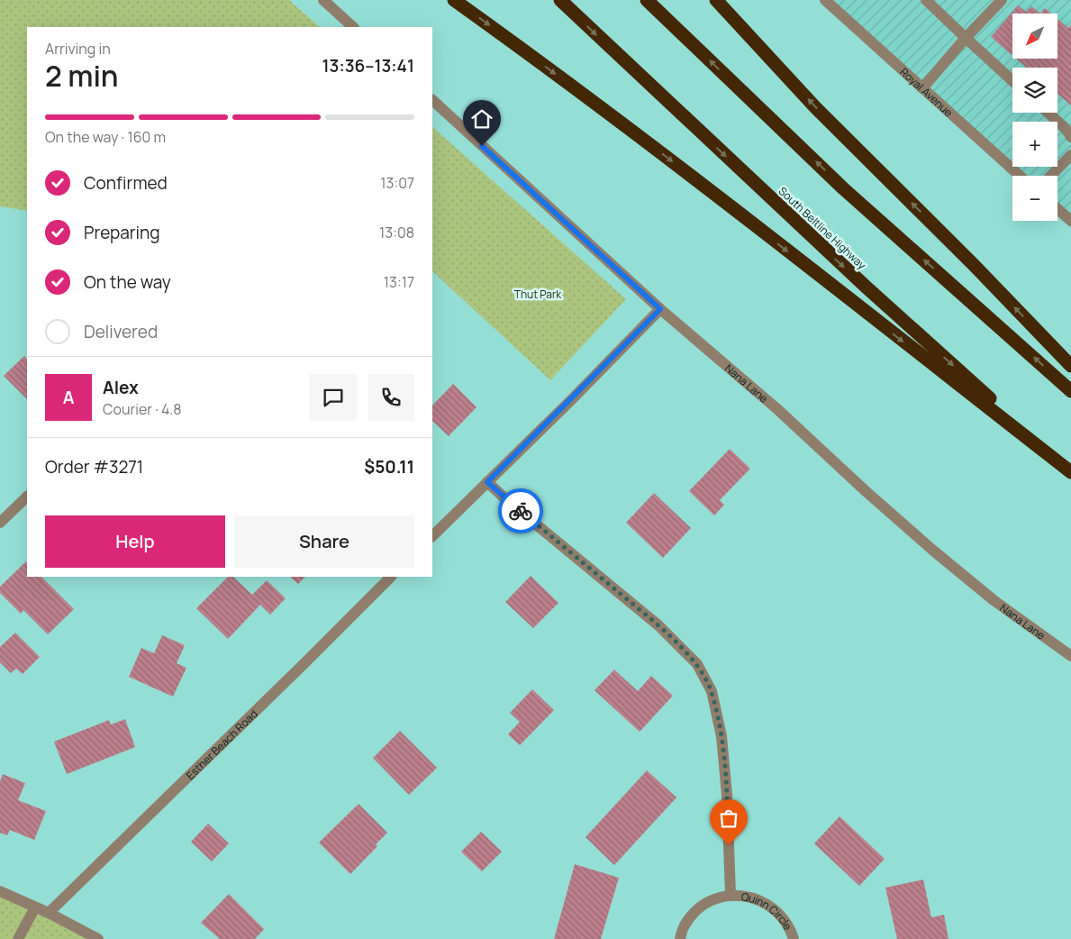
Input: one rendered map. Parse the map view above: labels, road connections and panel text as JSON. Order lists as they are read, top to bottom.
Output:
{
  "streets": {
    "highway": ["South Beltline Highway"],
    "street": [
      "Royal Avenue",
      "Nana Lane",
      "Esther Beach Road",
      "Quinn Circle"
    ]
  },
  "parks": ["Thut Park"],
  "north": "bottom left",
  "page": {
    "map_buttons": ["+", "−"],
    "heading": ["2 min", "Arriving in", "13:36–13:41"],
    "panel": [
      "Alex",
      "Courier · 4.8",
      "Order #3271",
      "$50.11"
    ],
    "bar": "On the way · 160 m",
    "list": [
      ["Confirmed", "13:07"],
      ["Preparing", "13:08"],
      ["On the way", "13:17"],
      "Delivered"
    ],
    "round": "A",
    "buttons": ["Help", "Share"]
  }
}
